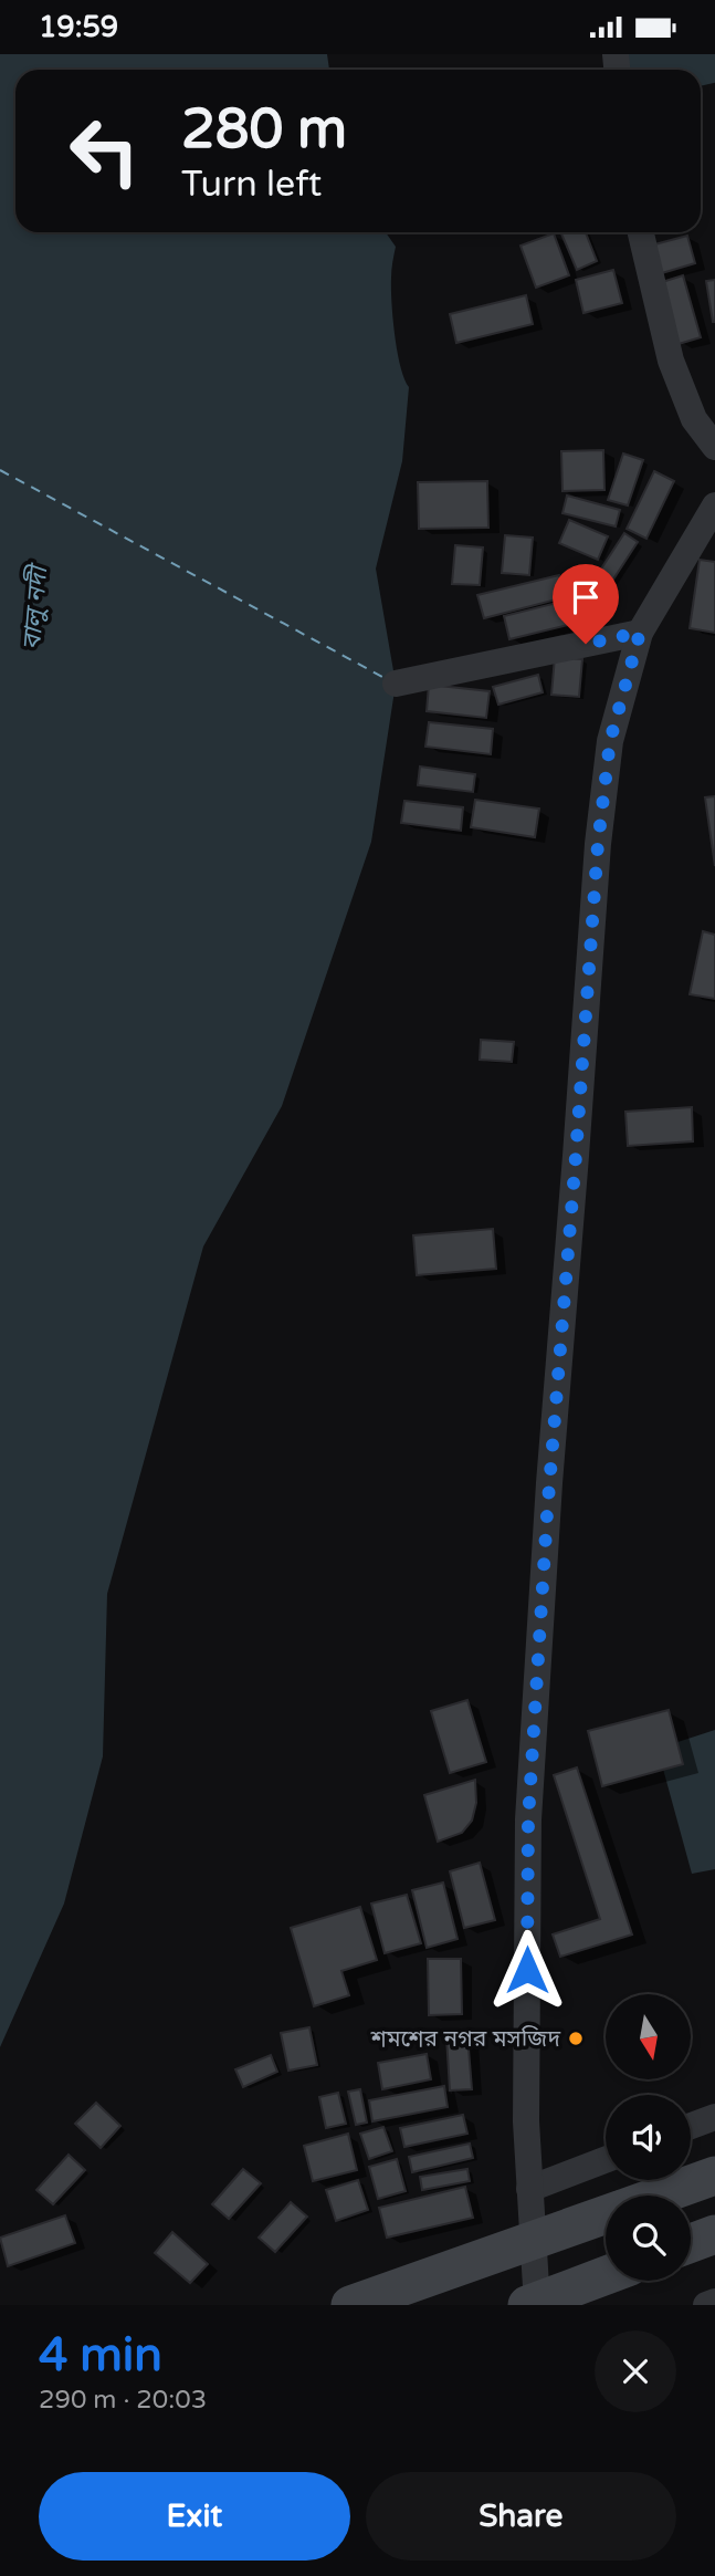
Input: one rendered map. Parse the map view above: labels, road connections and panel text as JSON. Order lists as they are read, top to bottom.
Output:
{
  "water": ["বালু নদী"],
  "places": ["শমশের নগর মসজিদ"],
  "north": "bottom",
  "page": {
    "status": "19:59",
    "turn": ["280 m", "Turn left"],
    "heading": ["4 min", "290 m · 20:03"],
    "buttons": ["Exit", "Share"]
  }
}
